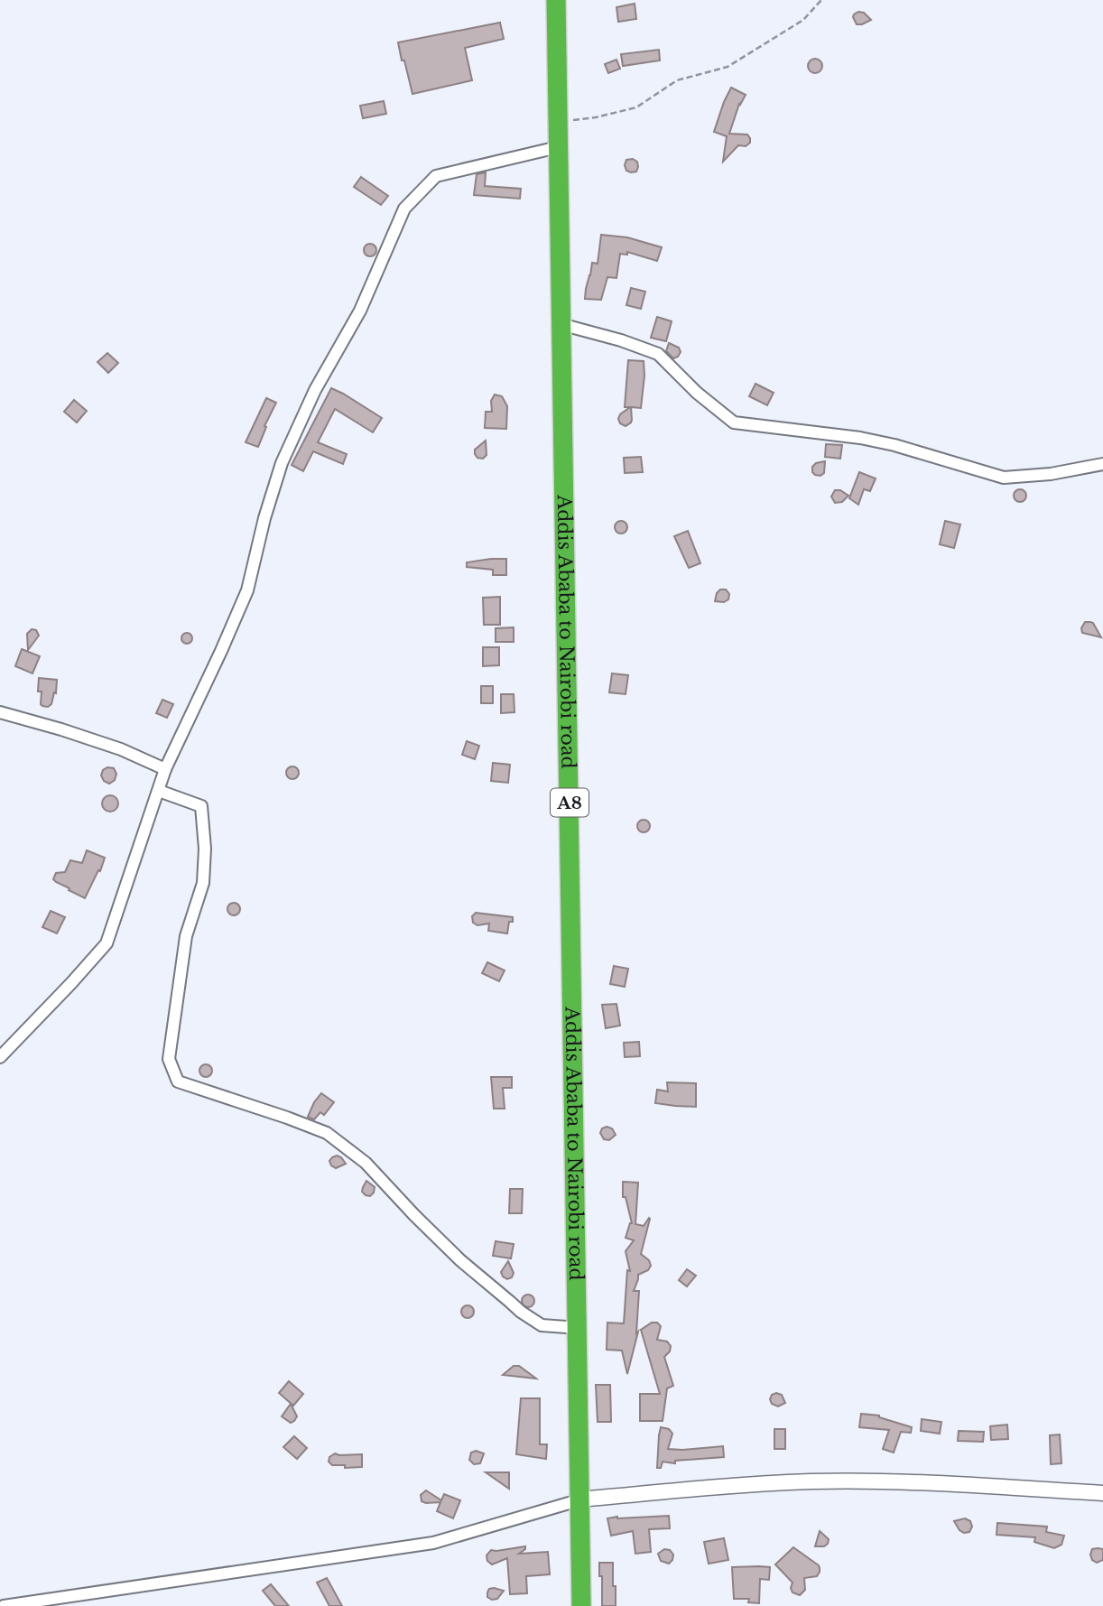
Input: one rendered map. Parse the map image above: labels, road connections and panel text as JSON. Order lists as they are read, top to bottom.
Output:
{
  "streets": {
    "highway": ["Addis Ababa to Nairobi road", "A8"]
  }
}
